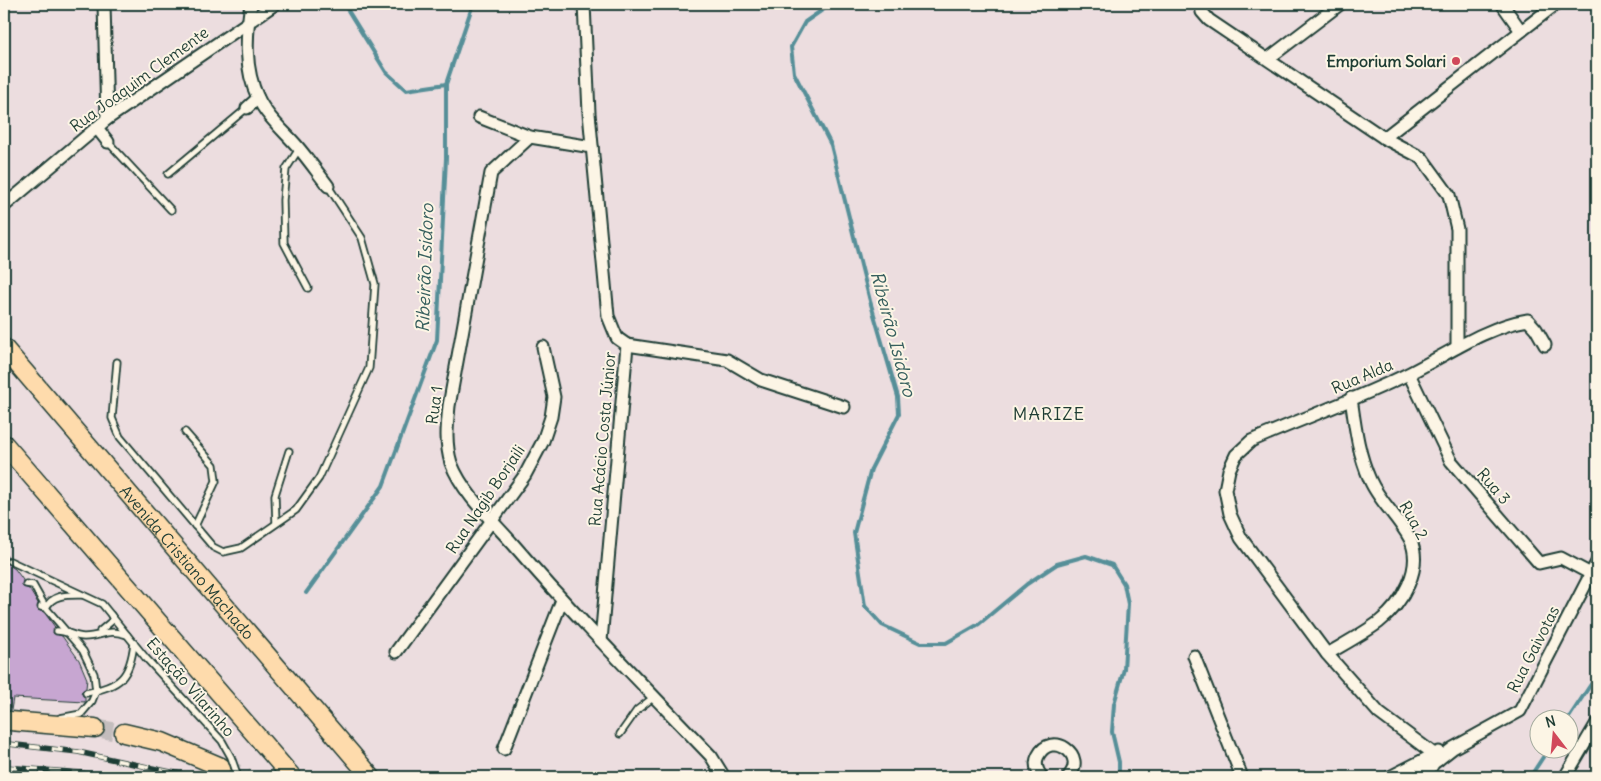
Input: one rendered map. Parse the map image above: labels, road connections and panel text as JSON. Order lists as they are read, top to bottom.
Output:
{
  "streets": {
    "highway": ["Avenida Cristiano Machado"],
    "street": [
      "Rua Joaquim Clemente",
      "Rua Alda",
      "Rua 1",
      "Rua Acácio Costa Júnior",
      "Rua 3",
      "Rua Nagib Borjaili",
      "Rua 2",
      "Rua Gaivotas"
    ],
    "lane": ["Estação Vilarinho"]
  },
  "crossings": [
    ["Rua Alda", "Rua 3"],
    ["Rua Alda", "Rua 2"],
    ["Rua 1", "Rua Acácio Costa Júnior"],
    ["Rua 1", "Rua Nagib Borjaili"],
    ["Rua 3", "Rua Gaivotas"]
  ],
  "districts": ["MARIZE"],
  "water": ["Ribeirão Isidoro"],
  "places": ["Emporium Solari"],
  "north": "top"
}
